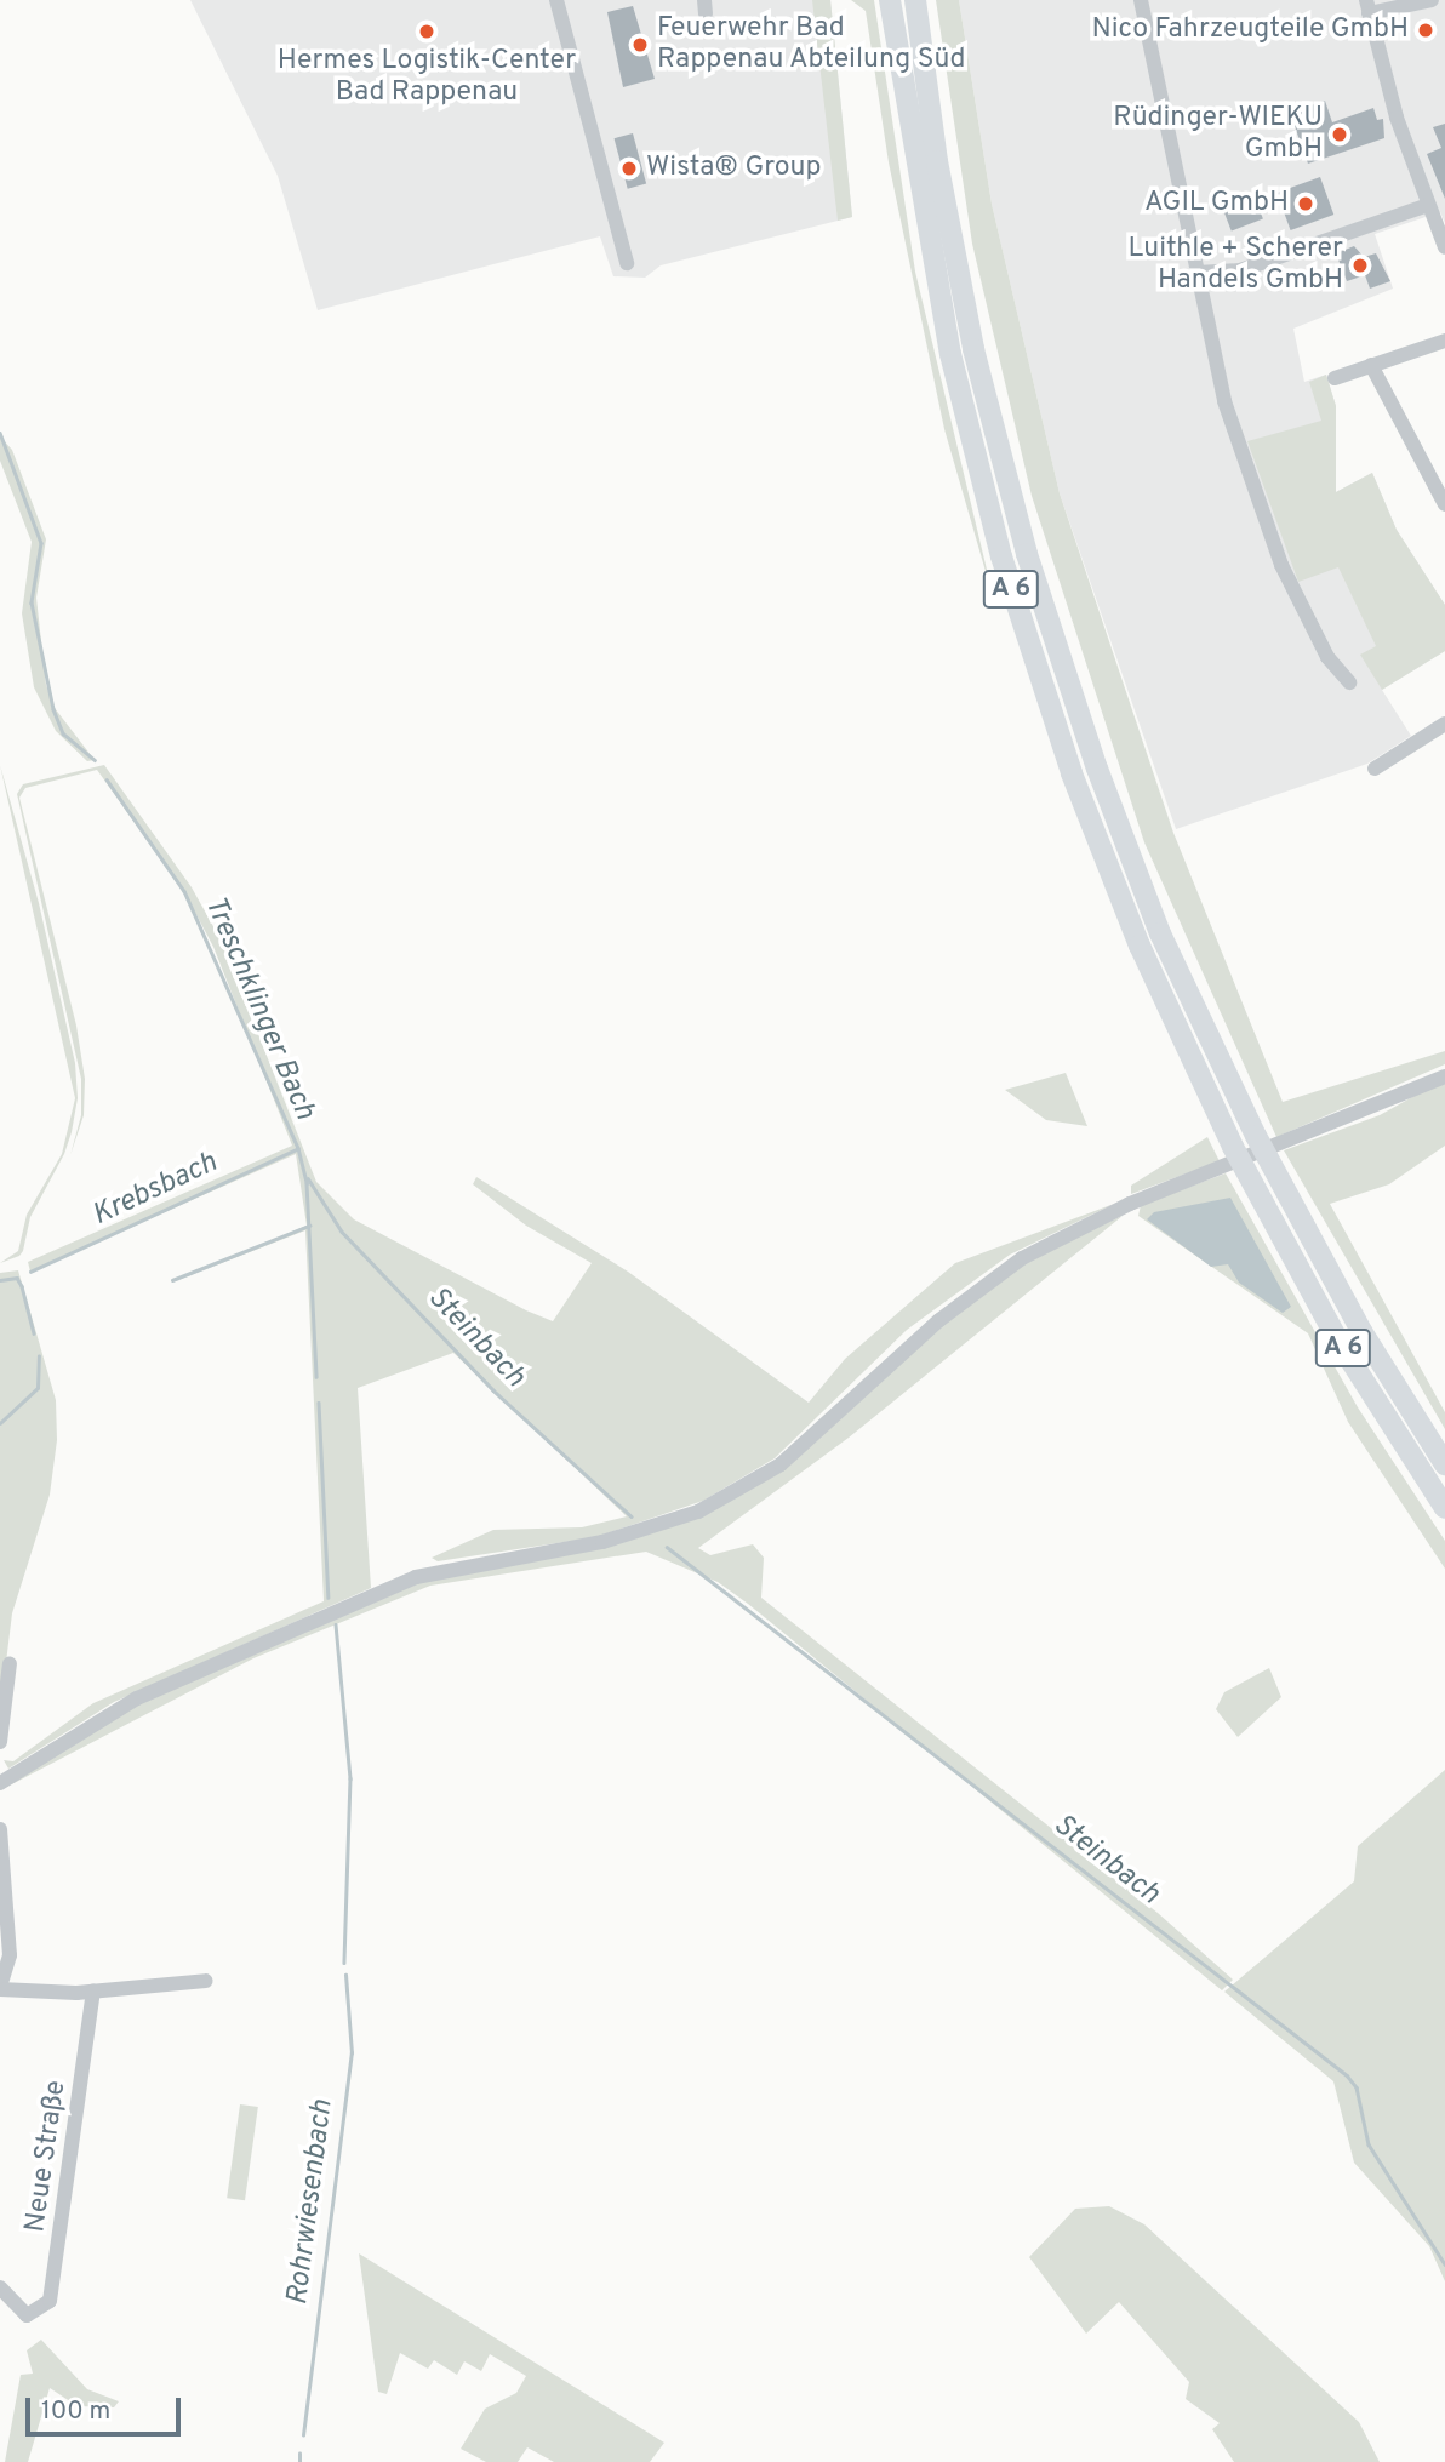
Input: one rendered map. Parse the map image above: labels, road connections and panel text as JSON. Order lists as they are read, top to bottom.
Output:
{
  "streets": {
    "highway": ["A 6"],
    "street": ["Neue Straße"]
  },
  "water": [
    "Treschklinger Bach",
    "Krebsbach",
    "Steinbach",
    "Rohrwiesenbach"
  ],
  "places": [
    "Nico Fahrzeugteile GmbH",
    "Hermes Logistik-Center Bad Rappenau",
    "Feuerwehr Bad Rappenau Abteilung Süd",
    "Rüdinger-WIEKU GmbH",
    "Wista® Group",
    "AGIL GmbH",
    "Luithle + Scherer Handels GmbH"
  ],
  "scale_bar": "100 m"
}
